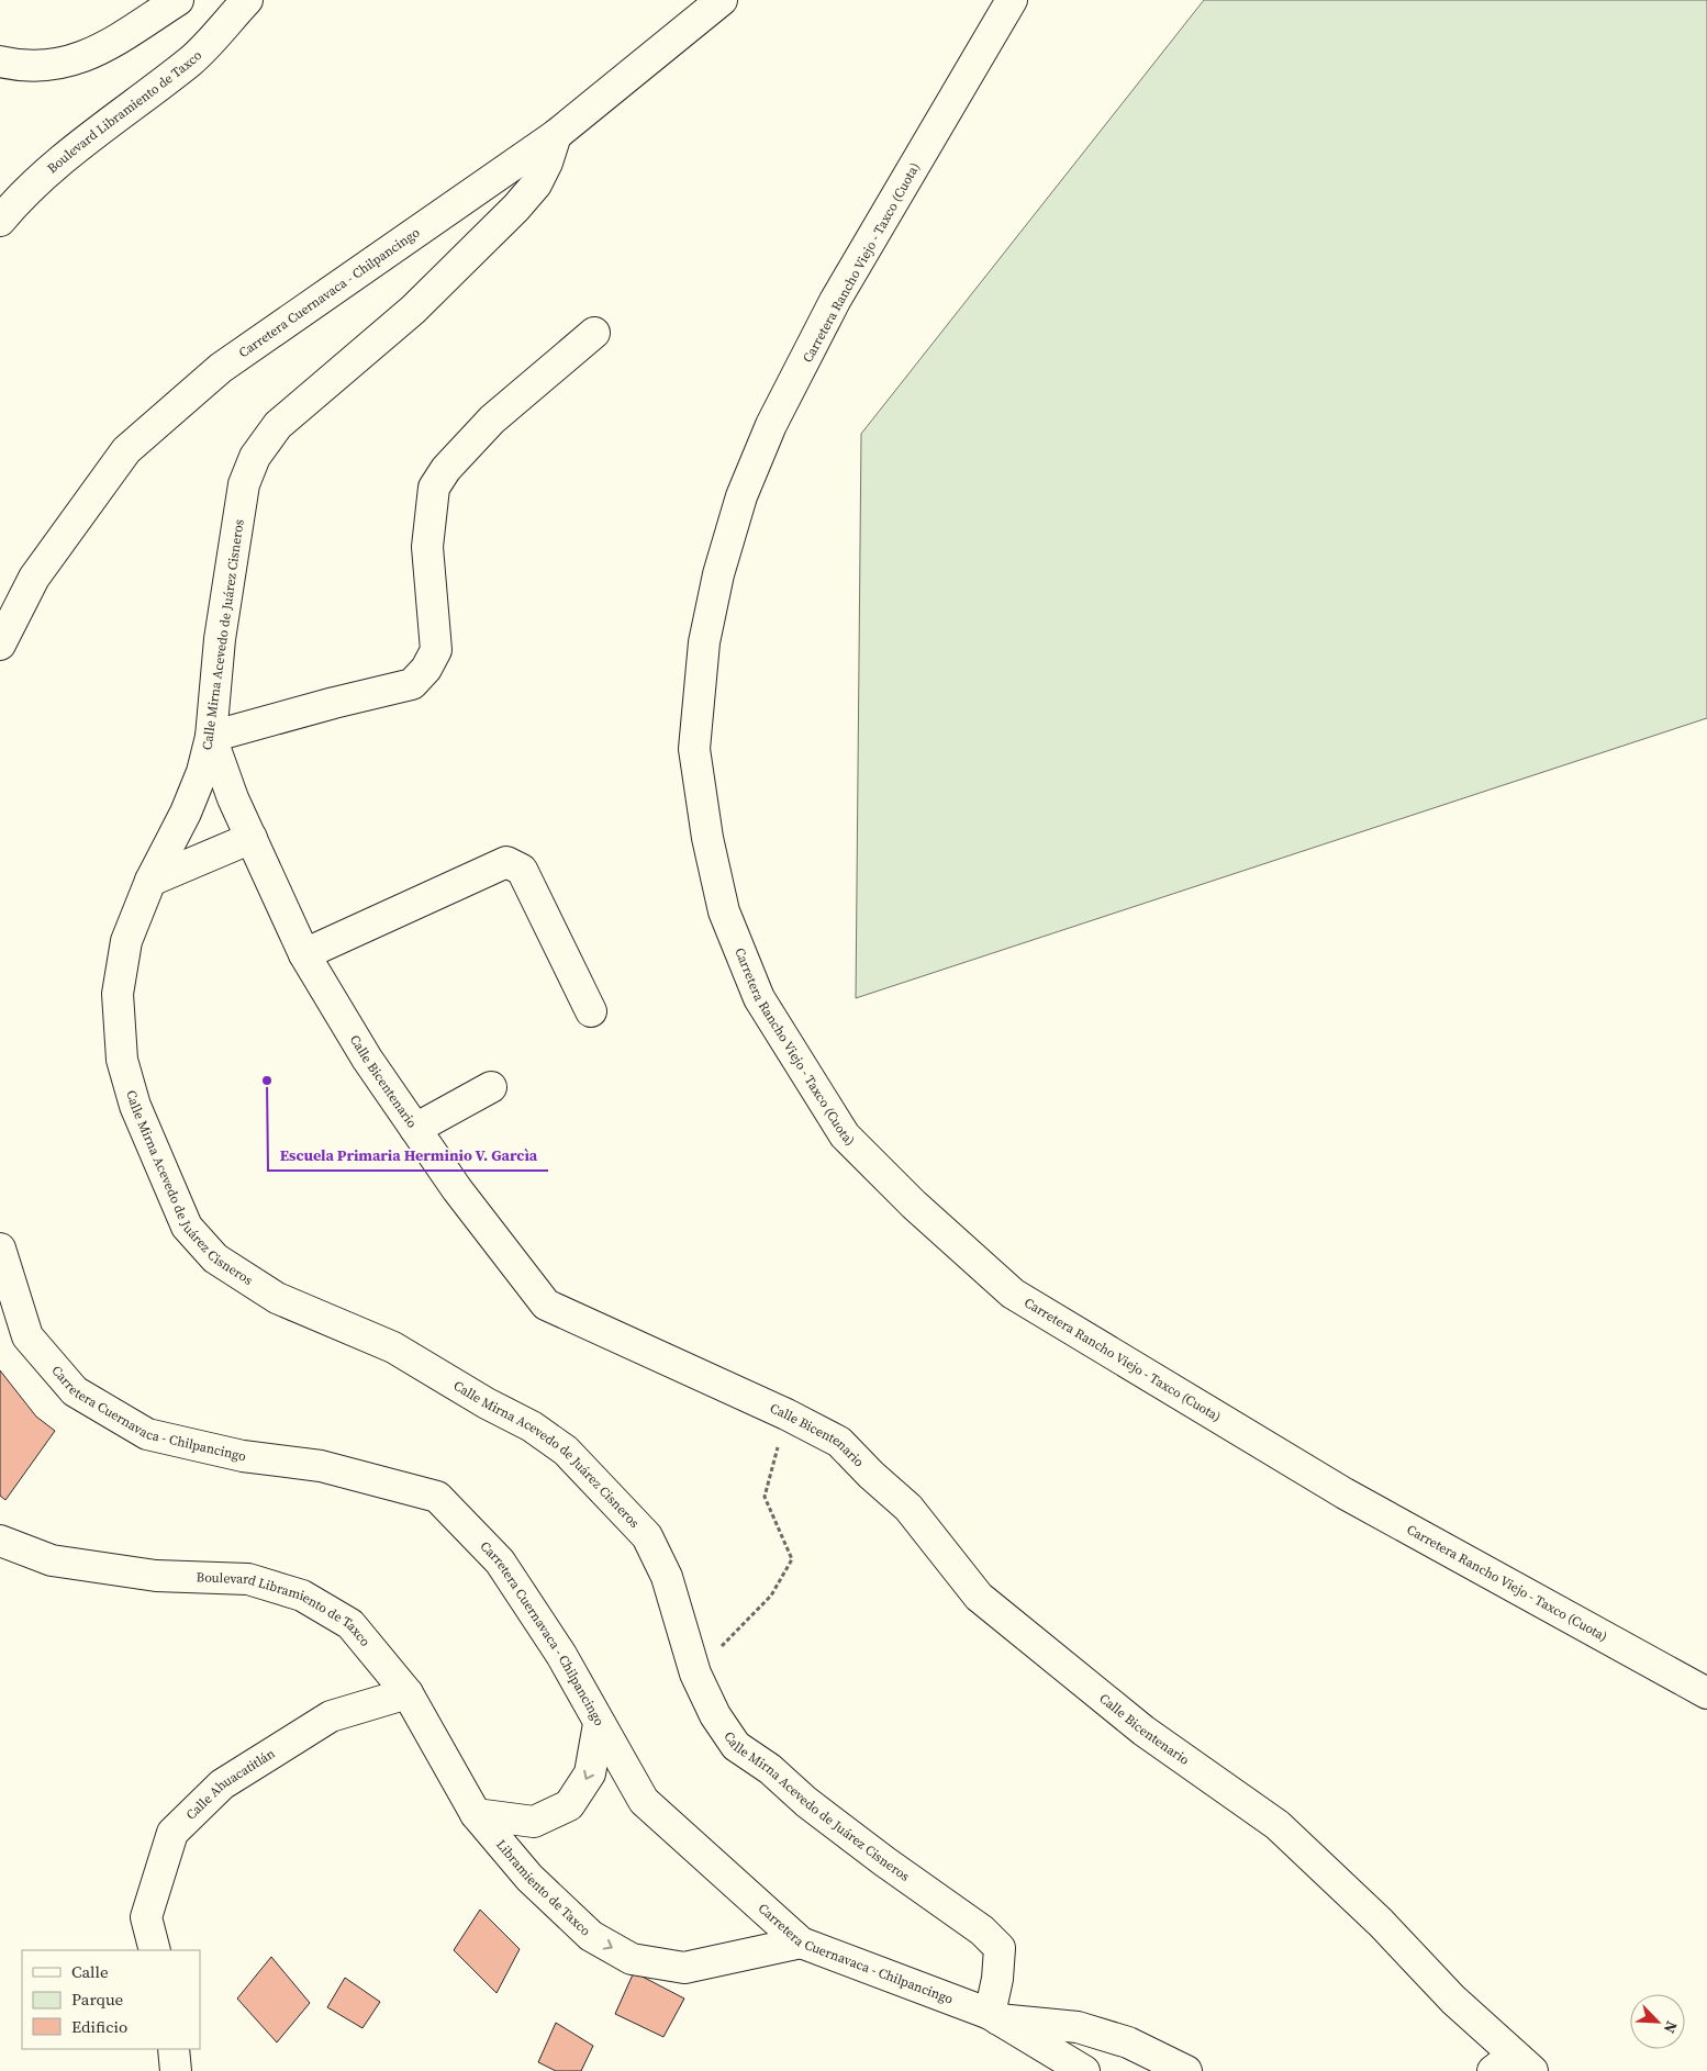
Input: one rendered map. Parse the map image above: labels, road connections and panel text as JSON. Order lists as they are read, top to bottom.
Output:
{
  "streets": {
    "main road": [
      "Boulevard Libramiento de Taxco",
      "Carretera Rancho Viejo - Taxco (Cuota)",
      "Carretera Cuernavaca - Chilpancingo",
      "Calle Mirna Acevedo de Juárez Cisneros",
      "Calle Bicentenario",
      "Calle Ahuacatitlán",
      "Libramiento de Taxco"
    ]
  },
  "crossings": [
    ["Boulevard Libramiento de Taxco", "Calle Ahuacatitlán"],
    ["Boulevard Libramiento de Taxco", "Libramiento de Taxco"],
    ["Carretera Cuernavaca - Chilpancingo", "Calle Mirna Acevedo de Juárez Cisneros"],
    ["Carretera Cuernavaca - Chilpancingo", "Libramiento de Taxco"],
    ["Calle Mirna Acevedo de Juárez Cisneros", "Calle Bicentenario"]
  ],
  "places": ["Escuela Primaria Herminio V. Garcìa"],
  "legend": ["Calle", "Parque", "Edificio"],
  "north": "bottom right"
}
